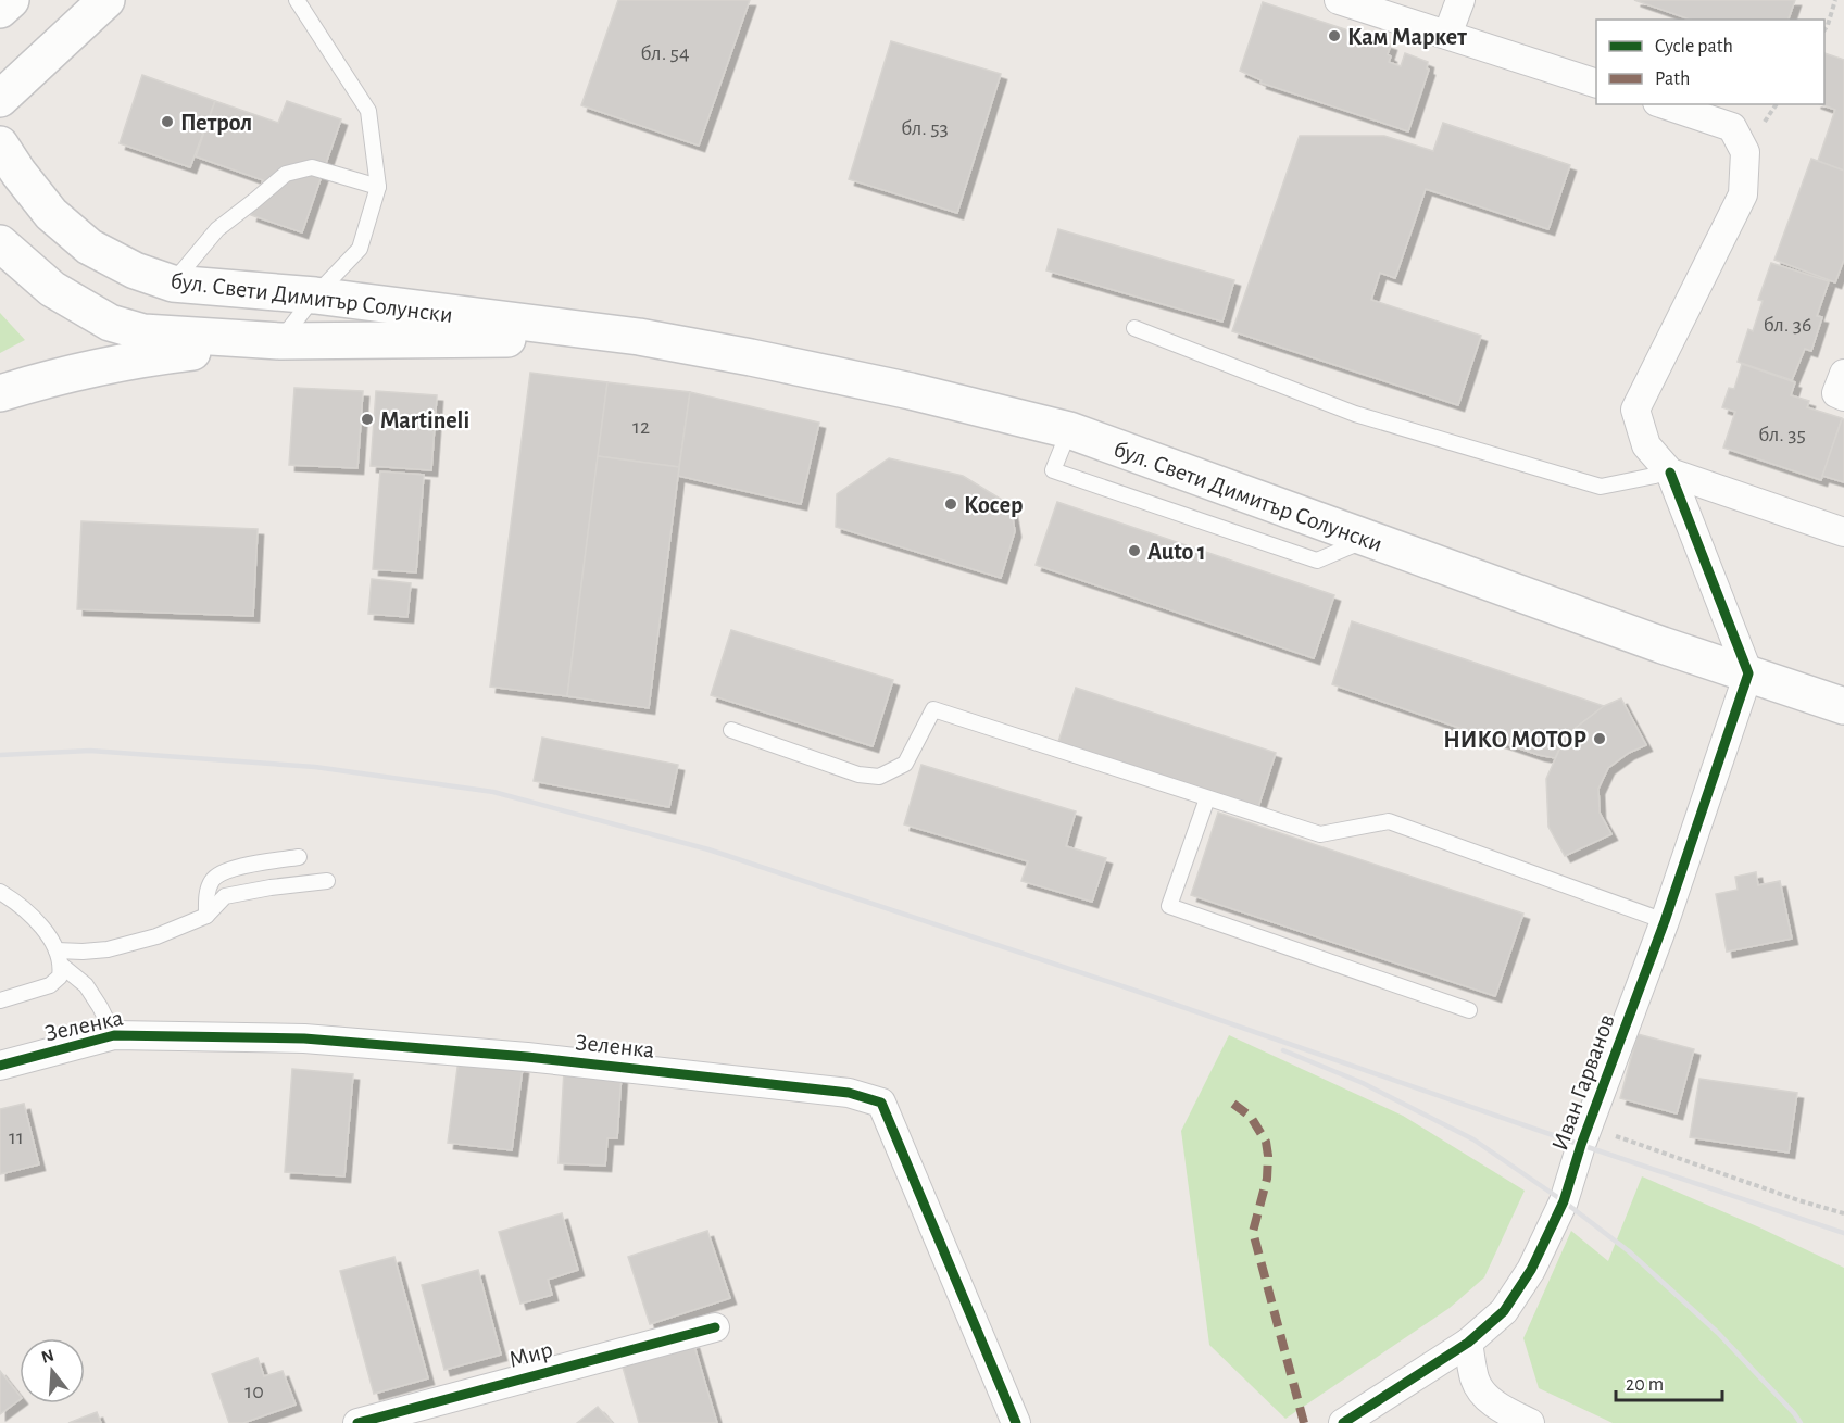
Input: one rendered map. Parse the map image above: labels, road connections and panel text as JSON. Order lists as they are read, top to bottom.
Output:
{
  "streets": {
    "main road": ["бул. Свети Димитър Солунски"],
    "street": ["Зеленка", "Иван Гарванов", "Мир"]
  },
  "crossings": [
    ["бул. Свети Димитър Солунски", "Иван Гарванов"]
  ],
  "places": [
    "Кам Маркет",
    "Петрол",
    "Martineli",
    "Косер",
    "Auto 1",
    "НИКО МОТОР"
  ],
  "house_numbers": [
    "бл. 54",
    "бл. 53",
    "бл. 36",
    "12",
    "бл. 35",
    "11",
    "10"
  ],
  "legend": ["Cycle path", "Path"],
  "scale_bar": "20 m",
  "north": "top"
}
